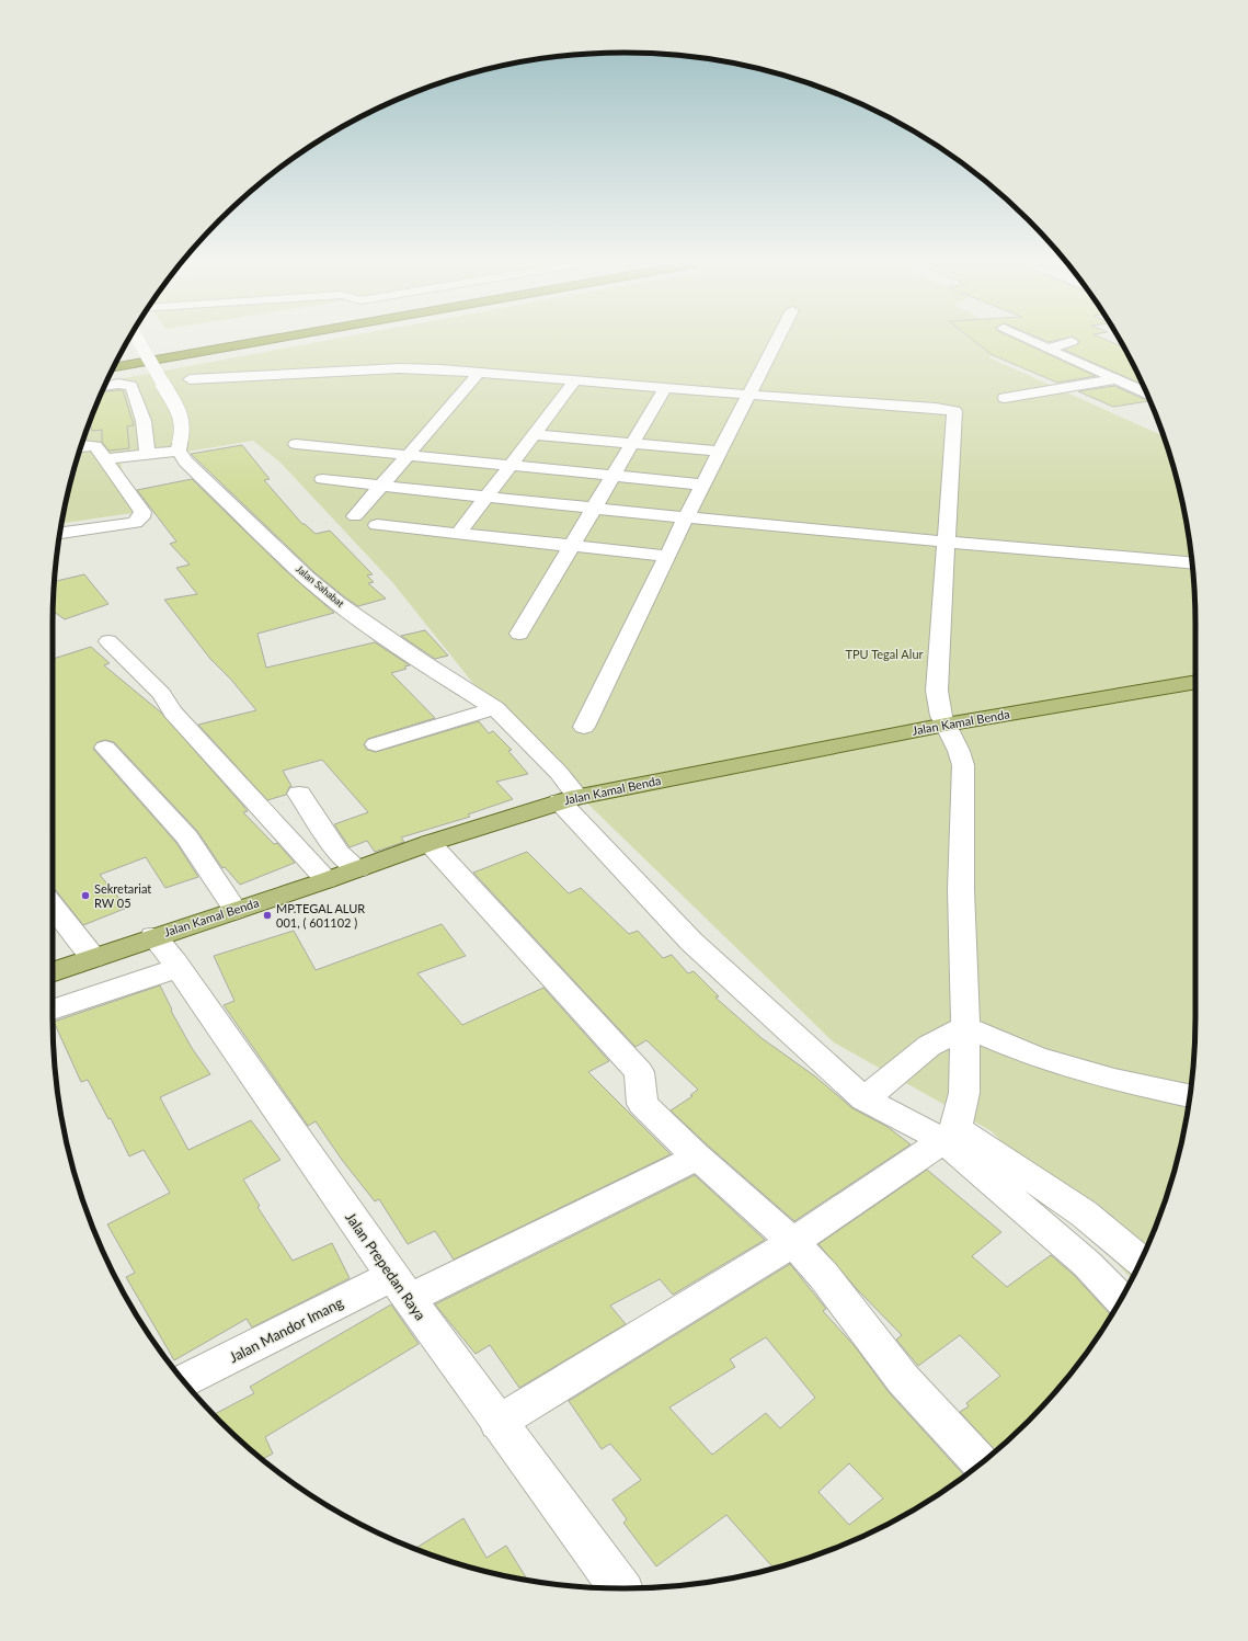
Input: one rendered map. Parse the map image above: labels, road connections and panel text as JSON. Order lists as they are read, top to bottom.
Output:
{
  "streets": {
    "main road": ["Jalan Kamal Benda"],
    "street": ["Jalan Sahabat", "Jalan Prepedan Raya", "Jalan Mandor Imang"]
  },
  "crossings": [
    ["Jalan Sahabat", "Jalan Kamal Benda"],
    ["Jalan Kamal Benda", "Jalan Prepedan Raya"],
    ["Jalan Prepedan Raya", "Jalan Mandor Imang"]
  ],
  "parks": ["TPU Tegal Alur"],
  "places": ["Sekretariat RW 05", "MP.TEGAL ALUR 001, ( 601102 )"]
}
